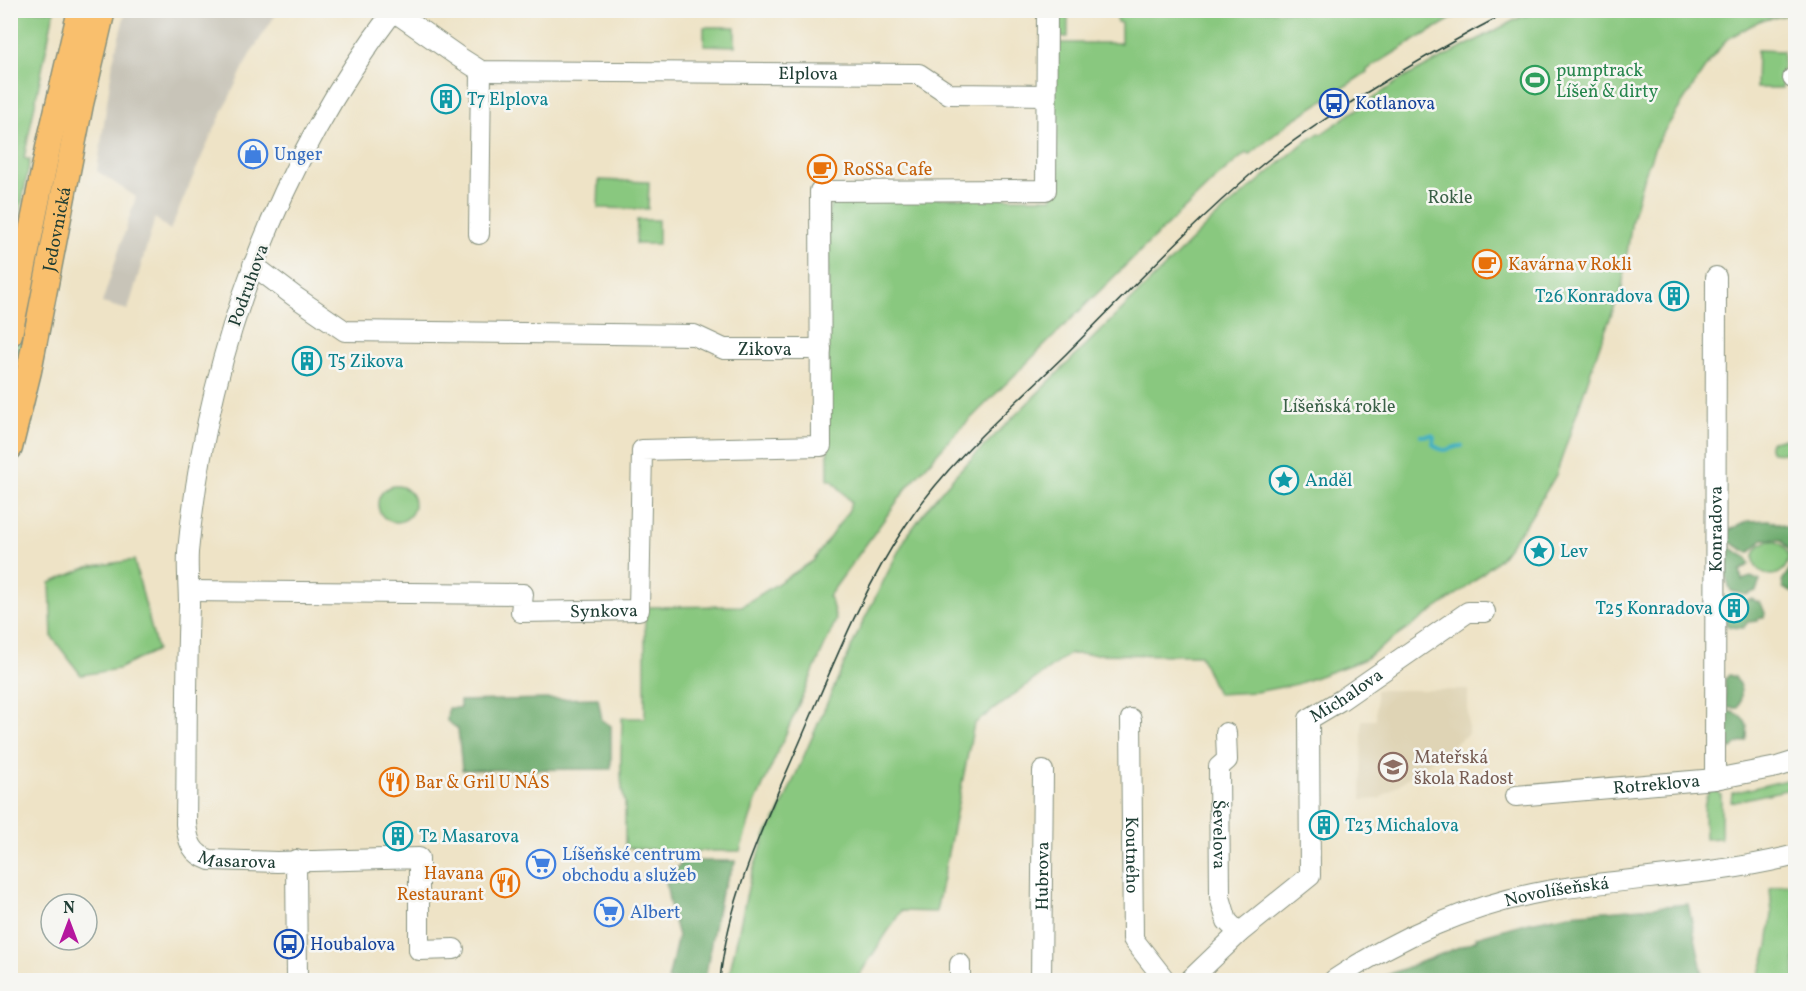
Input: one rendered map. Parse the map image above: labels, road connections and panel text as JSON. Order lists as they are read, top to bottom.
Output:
{
  "streets": {
    "main road": ["Jedovnická"],
    "street": [
      "Elplova",
      "Podruhova",
      "Zikova",
      "Konradova",
      "Synkova",
      "Michalova",
      "Rotreklova",
      "Ševelova",
      "Masarova",
      "Koutného",
      "Hubrova",
      "Novolíšeňská"
    ]
  },
  "crossings": [
    ["Podruhova", "Zikova"],
    ["Podruhova", "Synkova"],
    ["Podruhova", "Masarova"],
    ["Zikova", "Synkova"],
    ["Konradova", "Rotreklova"],
    ["Synkova", "Masarova"],
    ["Michalova", "Ševelova"]
  ],
  "parks": ["Rokle", "Líšeňská rokle"],
  "places": {
    "sports": ["pumptrack Líšeň & dirty"],
    "building": [
      "T7 Elplova",
      "T26 Konradova",
      "T5 Zikova",
      "T25 Konradova",
      "T23 Michalova",
      "T2 Masarova"
    ],
    "bus stop": ["Kotlanova", "Houbalova"],
    "shop": ["Unger"],
    "cafe": ["RoSSa Cafe", "Kavárna v Rokli"],
    "place": ["Anděl", "Lev"],
    "school or university": ["Mateřská škola Radost"],
    "restaurant": ["Bar & Gril U NÁS", "Havana Restaurant"],
    "supermarket": ["Líšeňské centrum obchodu a služeb", "Albert"]
  },
  "north": "top"
}
